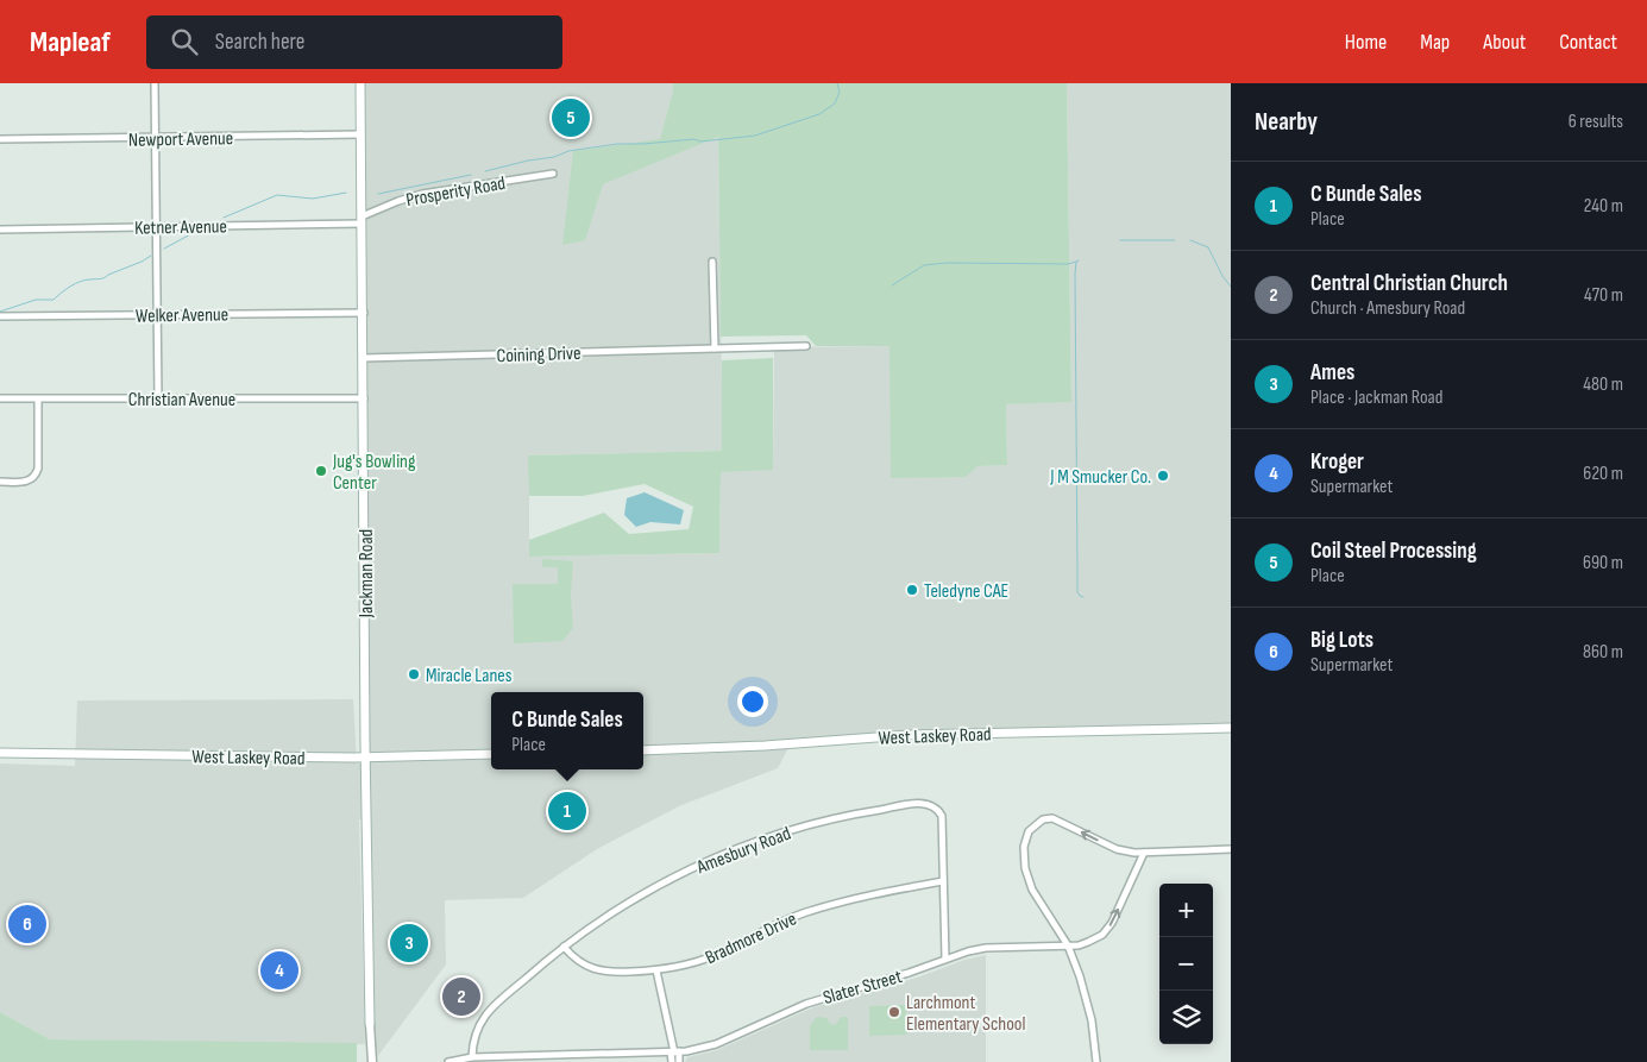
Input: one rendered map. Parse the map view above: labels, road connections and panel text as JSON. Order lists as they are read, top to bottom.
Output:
{
  "streets": {
    "main road": ["Jackman Road", "West Laskey Road"],
    "street": [
      "Newport Avenue",
      "Prosperity Road",
      "Ketner Avenue",
      "Welker Avenue",
      "Coining Drive",
      "Christian Avenue",
      "Amesbury Road",
      "Bradmore Drive",
      "Slater Street"
    ]
  },
  "crossings": [
    ["Newport Avenue", "Jackman Road"],
    ["Prosperity Road", "Ketner Avenue"],
    ["Prosperity Road", "Jackman Road"],
    ["Ketner Avenue", "Jackman Road"],
    ["Welker Avenue", "Jackman Road"],
    ["Coining Drive", "Jackman Road"],
    ["Christian Avenue", "Jackman Road"],
    ["Jackman Road", "West Laskey Road"],
    ["Amesbury Road", "Bradmore Drive"],
    ["Amesbury Road", "Slater Street"]
  ],
  "places": [
    "Jug's Bowling Center",
    "J M Smucker Co.",
    "Teledyne CAE",
    "Miracle Lanes",
    "Larchmont Elementary School"
  ],
  "page": {
    "header": "Mapleaf",
    "search": "Search here",
    "nav": [
      "Home",
      "Map",
      "About",
      "Contact"
    ],
    "heading": ["Nearby", "6 results"],
    "pins": [
      "5",
      "1",
      "6",
      "3",
      "4",
      "2"
    ],
    "list": [
      {
        "mark": "1",
        "name": "C Bunde Sales",
        "note": "Place",
        "value": "240 m"
      },
      {
        "mark": "2",
        "name": "Central Christian Church",
        "note": "Church · Amesbury Road",
        "value": "470 m"
      },
      {
        "mark": "3",
        "name": "Ames",
        "note": "Place · Jackman Road",
        "value": "480 m"
      },
      {
        "mark": "4",
        "name": "Kroger",
        "note": "Supermarket",
        "value": "620 m"
      },
      {
        "mark": "5",
        "name": "Coil Steel Processing",
        "note": "Place",
        "value": "690 m"
      },
      {
        "mark": "6",
        "name": "Big Lots",
        "note": "Supermarket",
        "value": "860 m"
      }
    ],
    "popup": ["C Bunde Sales", "Place"],
    "map_buttons": ["+", "−"]
  }
}
